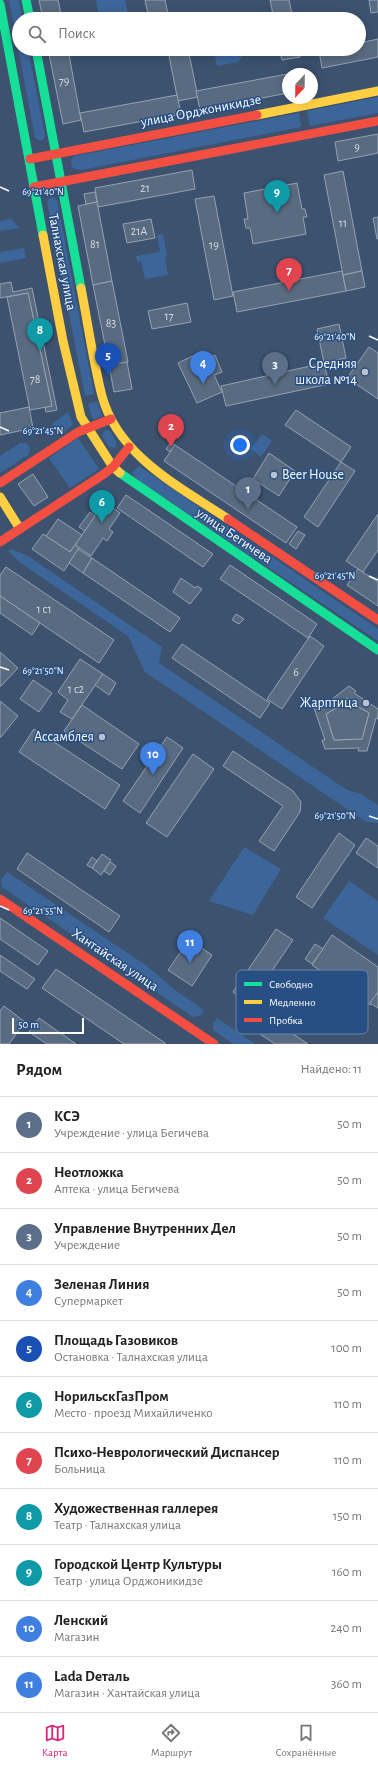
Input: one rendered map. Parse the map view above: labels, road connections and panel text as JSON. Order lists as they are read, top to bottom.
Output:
{
  "streets": {
    "street": [
      "улица Орджоникидзе",
      "Талнахская улица",
      "улица Бегичева",
      "Хантайская улица"
    ]
  },
  "crossings": [
    ["улица Орджоникидзе", "Талнахская улица"],
    ["Талнахская улица", "улица Бегичева"]
  ],
  "places": [
    "Средняя школа №14",
    "Beer House",
    "Жарптица",
    "Ассамблея"
  ],
  "house_numbers": [
    "79",
    "9",
    "21",
    "11",
    "21А",
    "81",
    "19",
    "17",
    "83",
    "78",
    "1 с1",
    "6",
    "1 с2"
  ],
  "legend": ["Свободно", "Медленно", "Пробка"],
  "scale_bar": "50 m",
  "north": "bottom",
  "page": {
    "search": "Поиск",
    "pins": [
      "9",
      "7",
      "8",
      "5",
      "4",
      "3",
      "2",
      "1",
      "6",
      "10",
      "11"
    ],
    "scale": "50 m",
    "heading": ["Рядом", "Найдено: 11"],
    "list": [
      {
        "mark": "1",
        "name": "КСЭ",
        "note": "Учреждение · улица Бегичева",
        "value": "50 m"
      },
      {
        "mark": "2",
        "name": "Неотложка",
        "note": "Аптека · улица Бегичева",
        "value": "50 m"
      },
      {
        "mark": "3",
        "name": "Управление Внутренних Дел",
        "note": "Учреждение",
        "value": "50 m"
      },
      {
        "mark": "4",
        "name": "Зеленая Линия",
        "note": "Супермаркет",
        "value": "50 m"
      },
      {
        "mark": "5",
        "name": "Площадь Газовиков",
        "note": "Остановка · Талнахская улица",
        "value": "100 m"
      },
      {
        "mark": "6",
        "name": "НорильскГазПром",
        "note": "Место · проезд Михайличенко",
        "value": "110 m"
      },
      {
        "mark": "7",
        "name": "Психо-Неврологический Диспансер",
        "note": "Больница",
        "value": "110 m"
      },
      {
        "mark": "8",
        "name": "Художественная галлерея",
        "note": "Театр · Талнахская улица",
        "value": "150 m"
      },
      {
        "mark": "9",
        "name": "Городской Центр Культуры",
        "note": "Театр · улица Орджоникидзе",
        "value": "160 m"
      },
      {
        "mark": "10",
        "name": "Ленский",
        "note": "Магазин",
        "value": "240 m"
      },
      {
        "mark": "11",
        "name": "Lada Dеталь",
        "note": "Магазин · Хантайская улица",
        "value": "360 m"
      }
    ],
    "nav": ["Карта", "Маршрут", "Сохранённые"]
  },
  "coordinates": [
    "69°21'40\"N",
    "69°21'45\"N",
    "69°21'50\"N",
    "69°21'55\"N"
  ]
}
